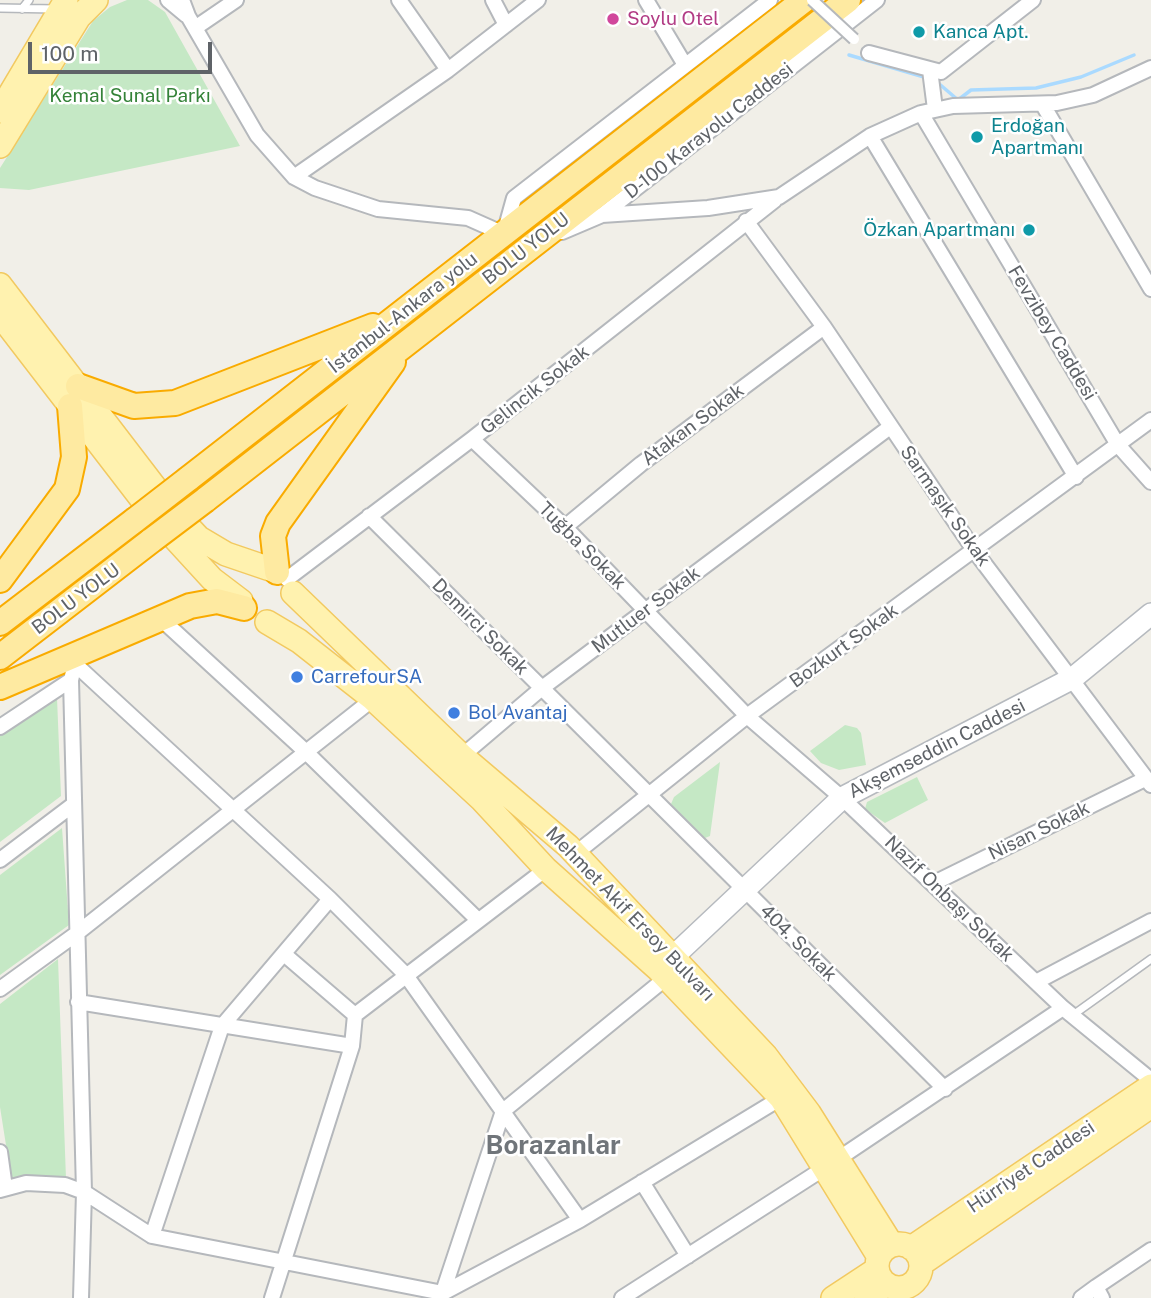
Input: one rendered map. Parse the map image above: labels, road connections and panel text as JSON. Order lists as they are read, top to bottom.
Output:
{
  "streets": {
    "highway": ["BOLU YOLU", "İstanbul-Ankara yolu"],
    "main road": ["Akşemseddin Caddesi", "Mehmet Akif Ersoy Bulvarı", "Hürriyet Caddesi"],
    "street": [
      "D-100 Karayolu Caddesi",
      "Fevzibey Caddesi",
      "Gelincik Sokak",
      "Atakan Sokak",
      "Sarmaşık Sokak",
      "Tuğba Sokak",
      "Mutluer Sokak",
      "Demirci Sokak",
      "Bozkurt Sokak",
      "Nisan Sokak",
      "Nazif Onbaşı Sokak",
      "404. Sokak"
    ]
  },
  "crossings": [
    ["D-100 Karayolu Caddesi", "BOLU YOLU"],
    ["BOLU YOLU", "İstanbul-Ankara yolu"],
    ["Fevzibey Caddesi", "Bozkurt Sokak"],
    ["Gelincik Sokak", "Sarmaşık Sokak"],
    ["Gelincik Sokak", "Tuğba Sokak"],
    ["Gelincik Sokak", "Demirci Sokak"],
    ["Gelincik Sokak", "Mehmet Akif Ersoy Bulvarı"],
    ["Atakan Sokak", "Sarmaşık Sokak"],
    ["Atakan Sokak", "Tuğba Sokak"],
    ["Sarmaşık Sokak", "Mutluer Sokak"],
    ["Sarmaşık Sokak", "Bozkurt Sokak"],
    ["Sarmaşık Sokak", "Akşemseddin Caddesi"],
    ["Sarmaşık Sokak", "Nisan Sokak"],
    ["Tuğba Sokak", "Mutluer Sokak"],
    ["Tuğba Sokak", "Bozkurt Sokak"],
    ["Tuğba Sokak", "Nazif Onbaşı Sokak"],
    ["Mutluer Sokak", "Demirci Sokak"],
    ["Mutluer Sokak", "Mehmet Akif Ersoy Bulvarı"],
    ["Demirci Sokak", "Bozkurt Sokak"],
    ["Demirci Sokak", "404. Sokak"],
    ["Bozkurt Sokak", "Nazif Onbaşı Sokak"],
    ["Bozkurt Sokak", "Mehmet Akif Ersoy Bulvarı"],
    ["Bozkurt Sokak", "404. Sokak"],
    ["Akşemseddin Caddesi", "Nazif Onbaşı Sokak"],
    ["Akşemseddin Caddesi", "Mehmet Akif Ersoy Bulvarı"],
    ["Akşemseddin Caddesi", "404. Sokak"],
    ["Nisan Sokak", "Nazif Onbaşı Sokak"],
    ["Mehmet Akif Ersoy Bulvarı", "Hürriyet Caddesi"]
  ],
  "districts": ["Borazanlar"],
  "parks": ["Kemal Sunal Parkı"],
  "places": [
    "Soylu Otel",
    "Kanca Apt.",
    "Erdoğan Apartmanı",
    "Özkan Apartmanı",
    "CarrefourSA",
    "Bol Avantaj"
  ],
  "scale_bar": "100 m"
}
